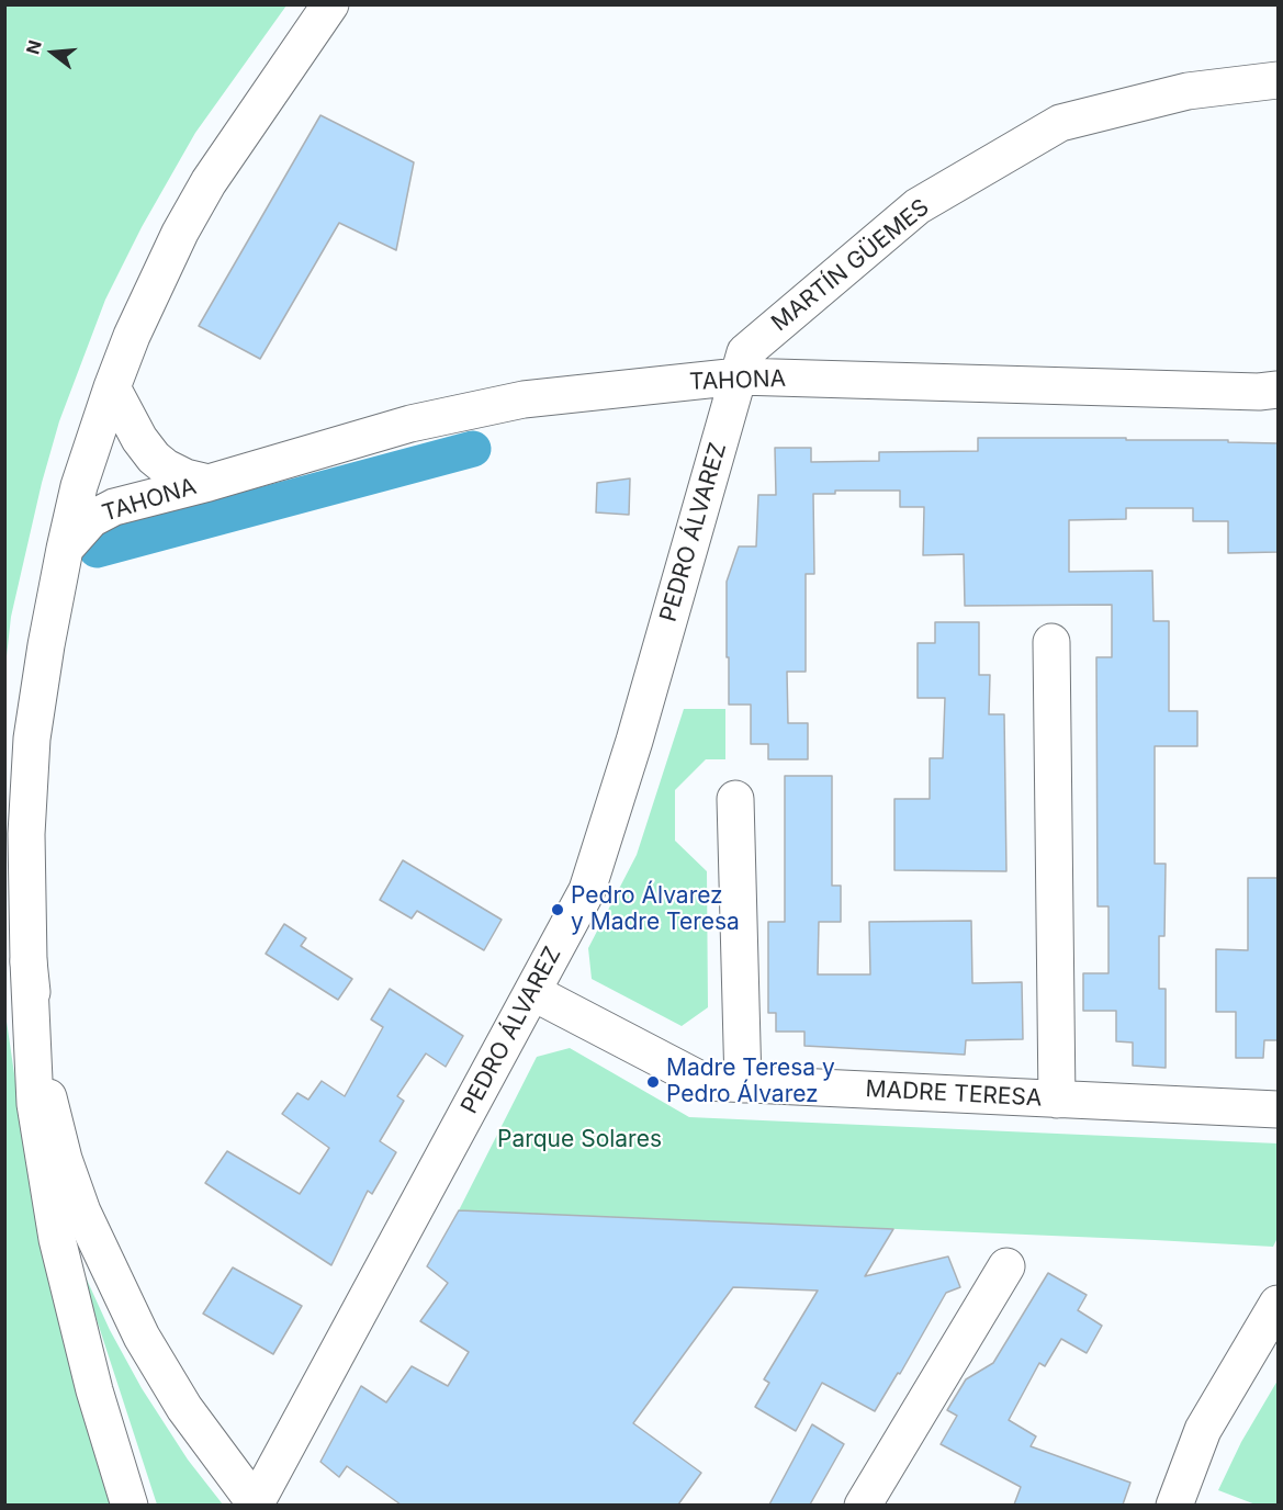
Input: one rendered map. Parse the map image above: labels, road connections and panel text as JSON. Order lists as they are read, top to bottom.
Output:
{
  "streets": {
    "main road": [
      "MARTÍN GÜEMES",
      "TAHONA",
      "PEDRO ÁLVAREZ",
      "MADRE TERESA"
    ]
  },
  "crossings": [
    ["MARTÍN GÜEMES", "TAHONA"],
    ["MARTÍN GÜEMES", "PEDRO ÁLVAREZ"],
    ["TAHONA", "PEDRO ÁLVAREZ"],
    ["PEDRO ÁLVAREZ", "MADRE TERESA"]
  ],
  "parks": ["Parque Solares"],
  "places": ["Pedro Álvarez y Madre Teresa", "Madre Teresa y Pedro Álvarez"],
  "north": "left"
}
